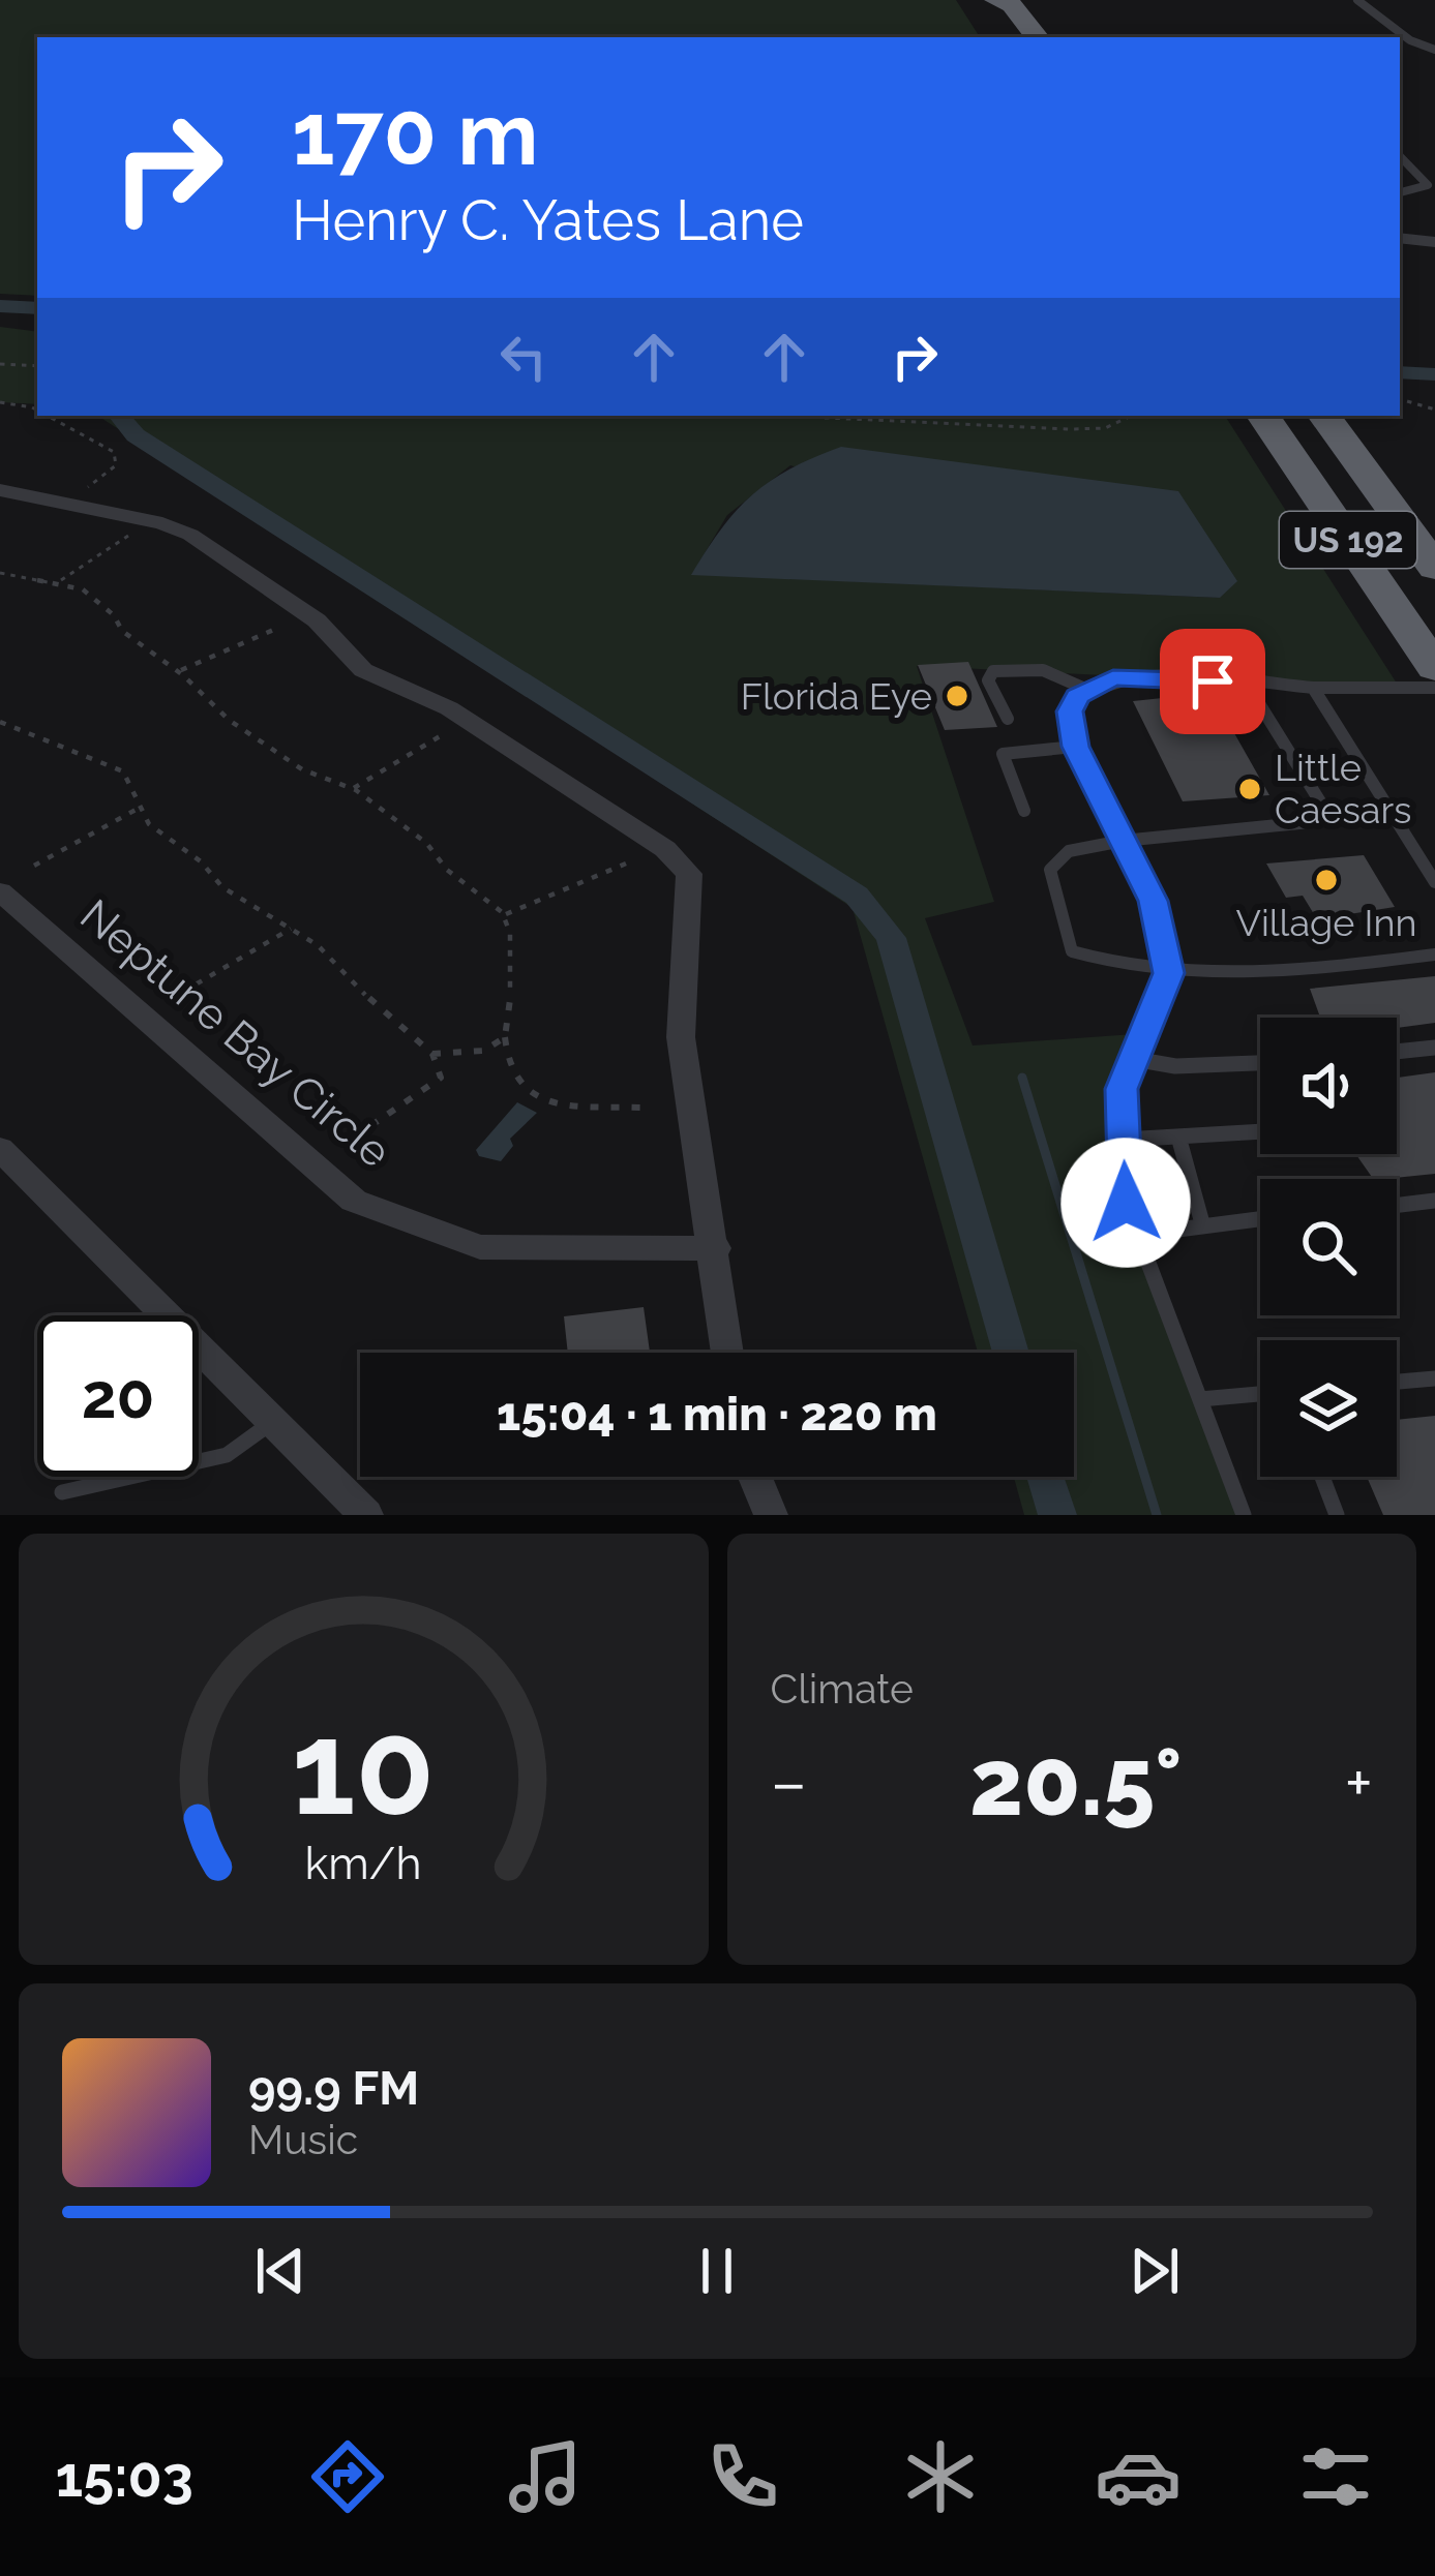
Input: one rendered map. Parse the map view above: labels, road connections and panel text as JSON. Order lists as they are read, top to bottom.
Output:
{
  "streets": {
    "highway": ["US 192"],
    "street": ["Neptune Bay Circle"]
  },
  "places": ["Florida Eye", "Little Caesars", "Village Inn"],
  "page": {
    "turn": ["170 m", "Henry C. Yates Lane"],
    "limit": "20",
    "trip": "15:04 · 1 min · 220 m",
    "tile": "Climate",
    "heat": ["−", "20.5°", "+"],
    "song": ["99.9 FM", "Music"],
    "tabs": "15:03",
    "gauge": ["10", "km/h"]
  }
}
